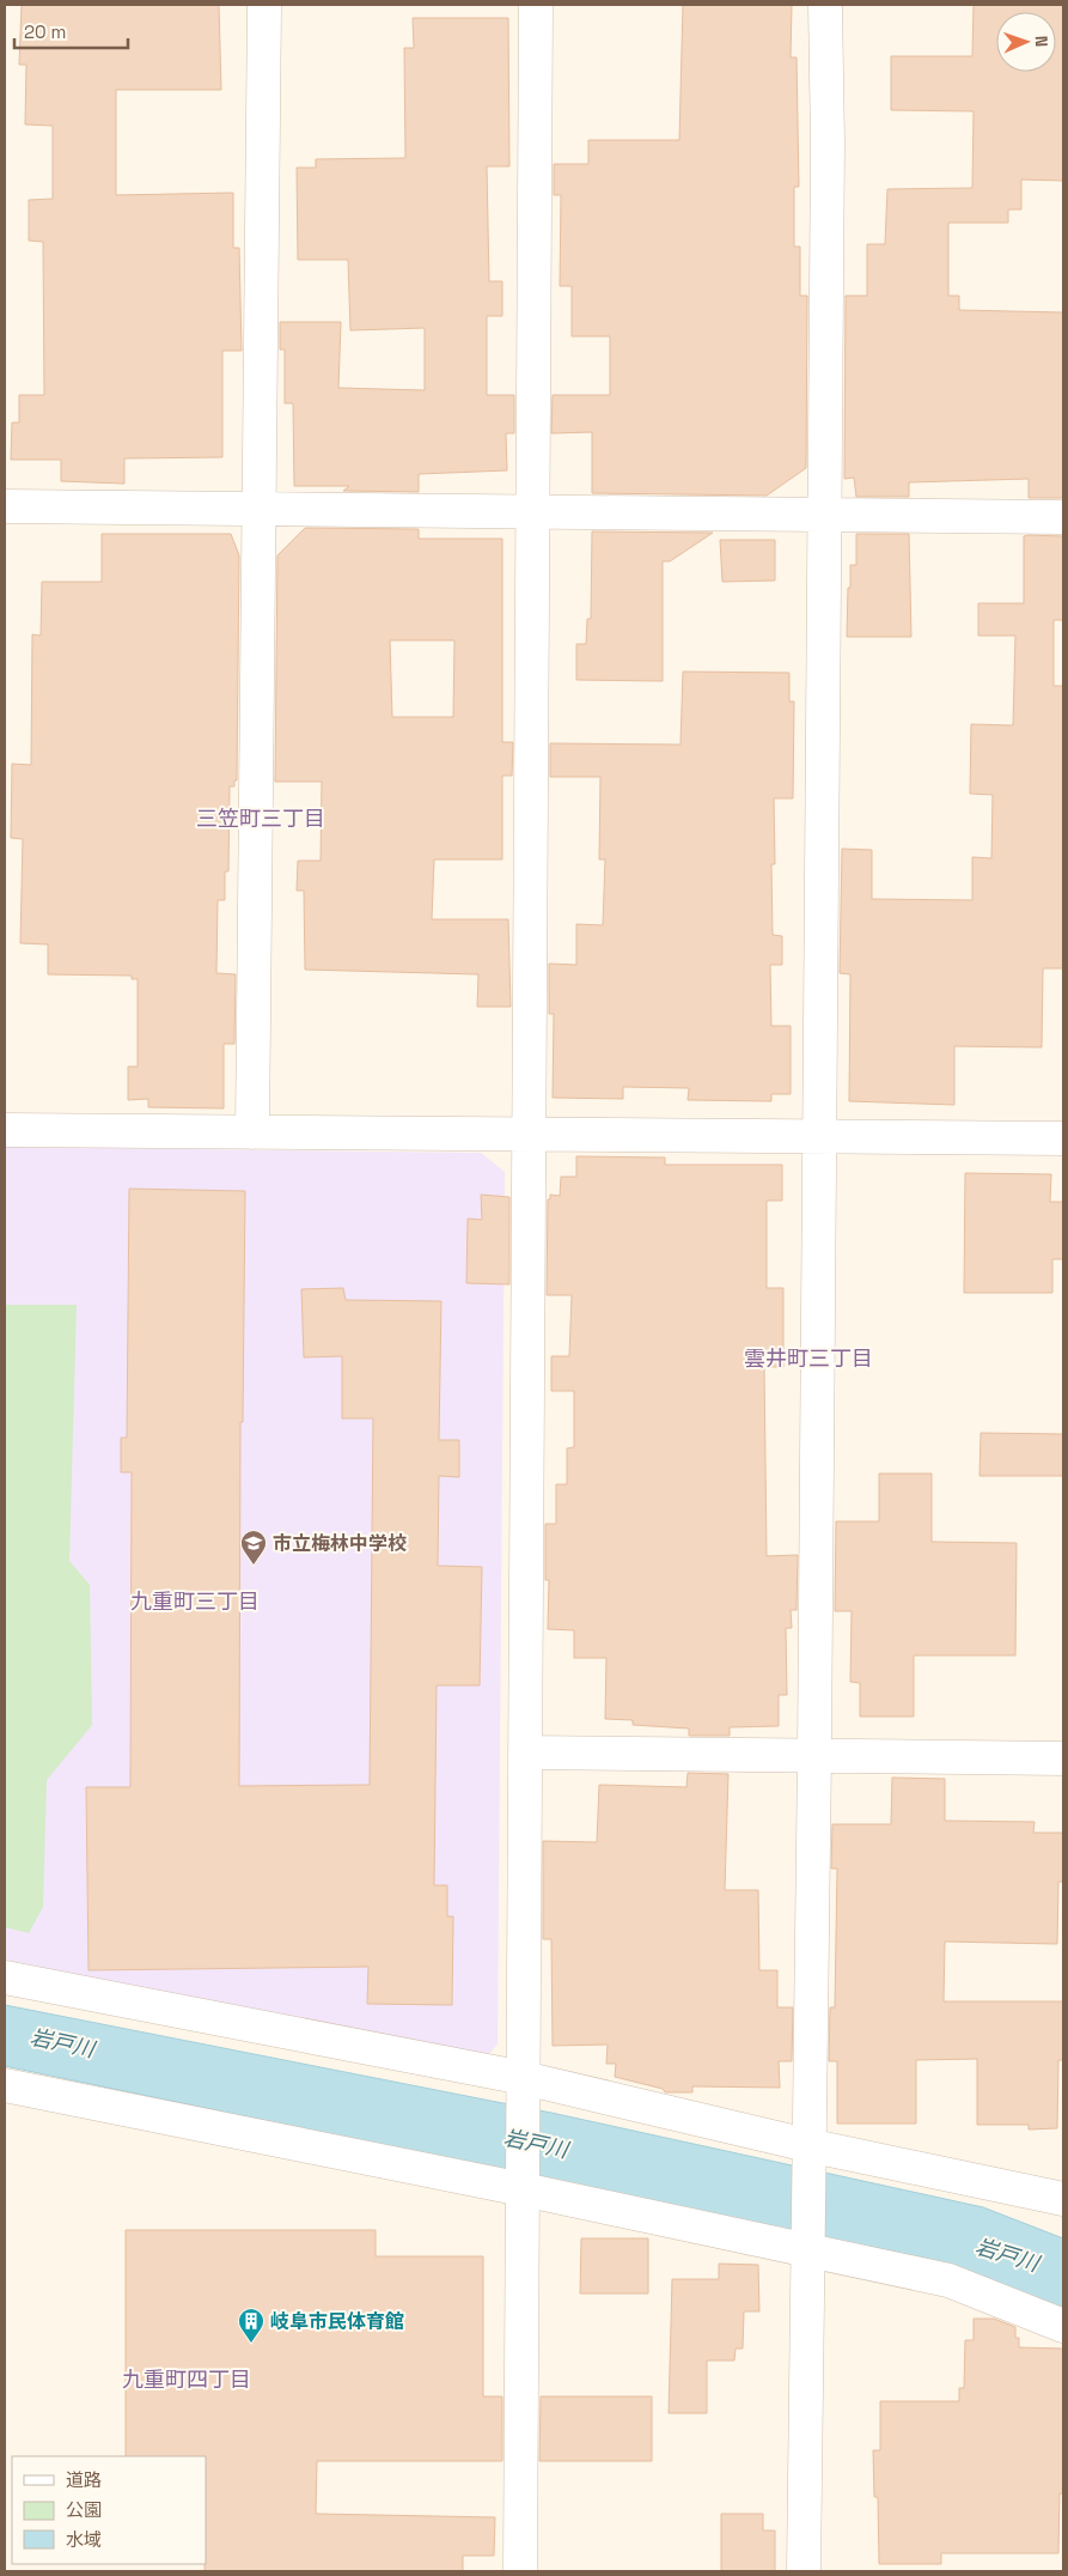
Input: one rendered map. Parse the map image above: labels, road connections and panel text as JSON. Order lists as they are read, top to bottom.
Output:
{
  "districts": [
    "三笠町三丁目",
    "雲井町三丁目",
    "九重町三丁目",
    "九重町四丁目"
  ],
  "water": ["岩戸川"],
  "places": {
    "school or university": ["市立梅林中学校"],
    "building": ["岐阜市民体育館"]
  },
  "legend": ["道路", "公園", "水域"],
  "scale_bar": "20 m",
  "north": "right"
}
